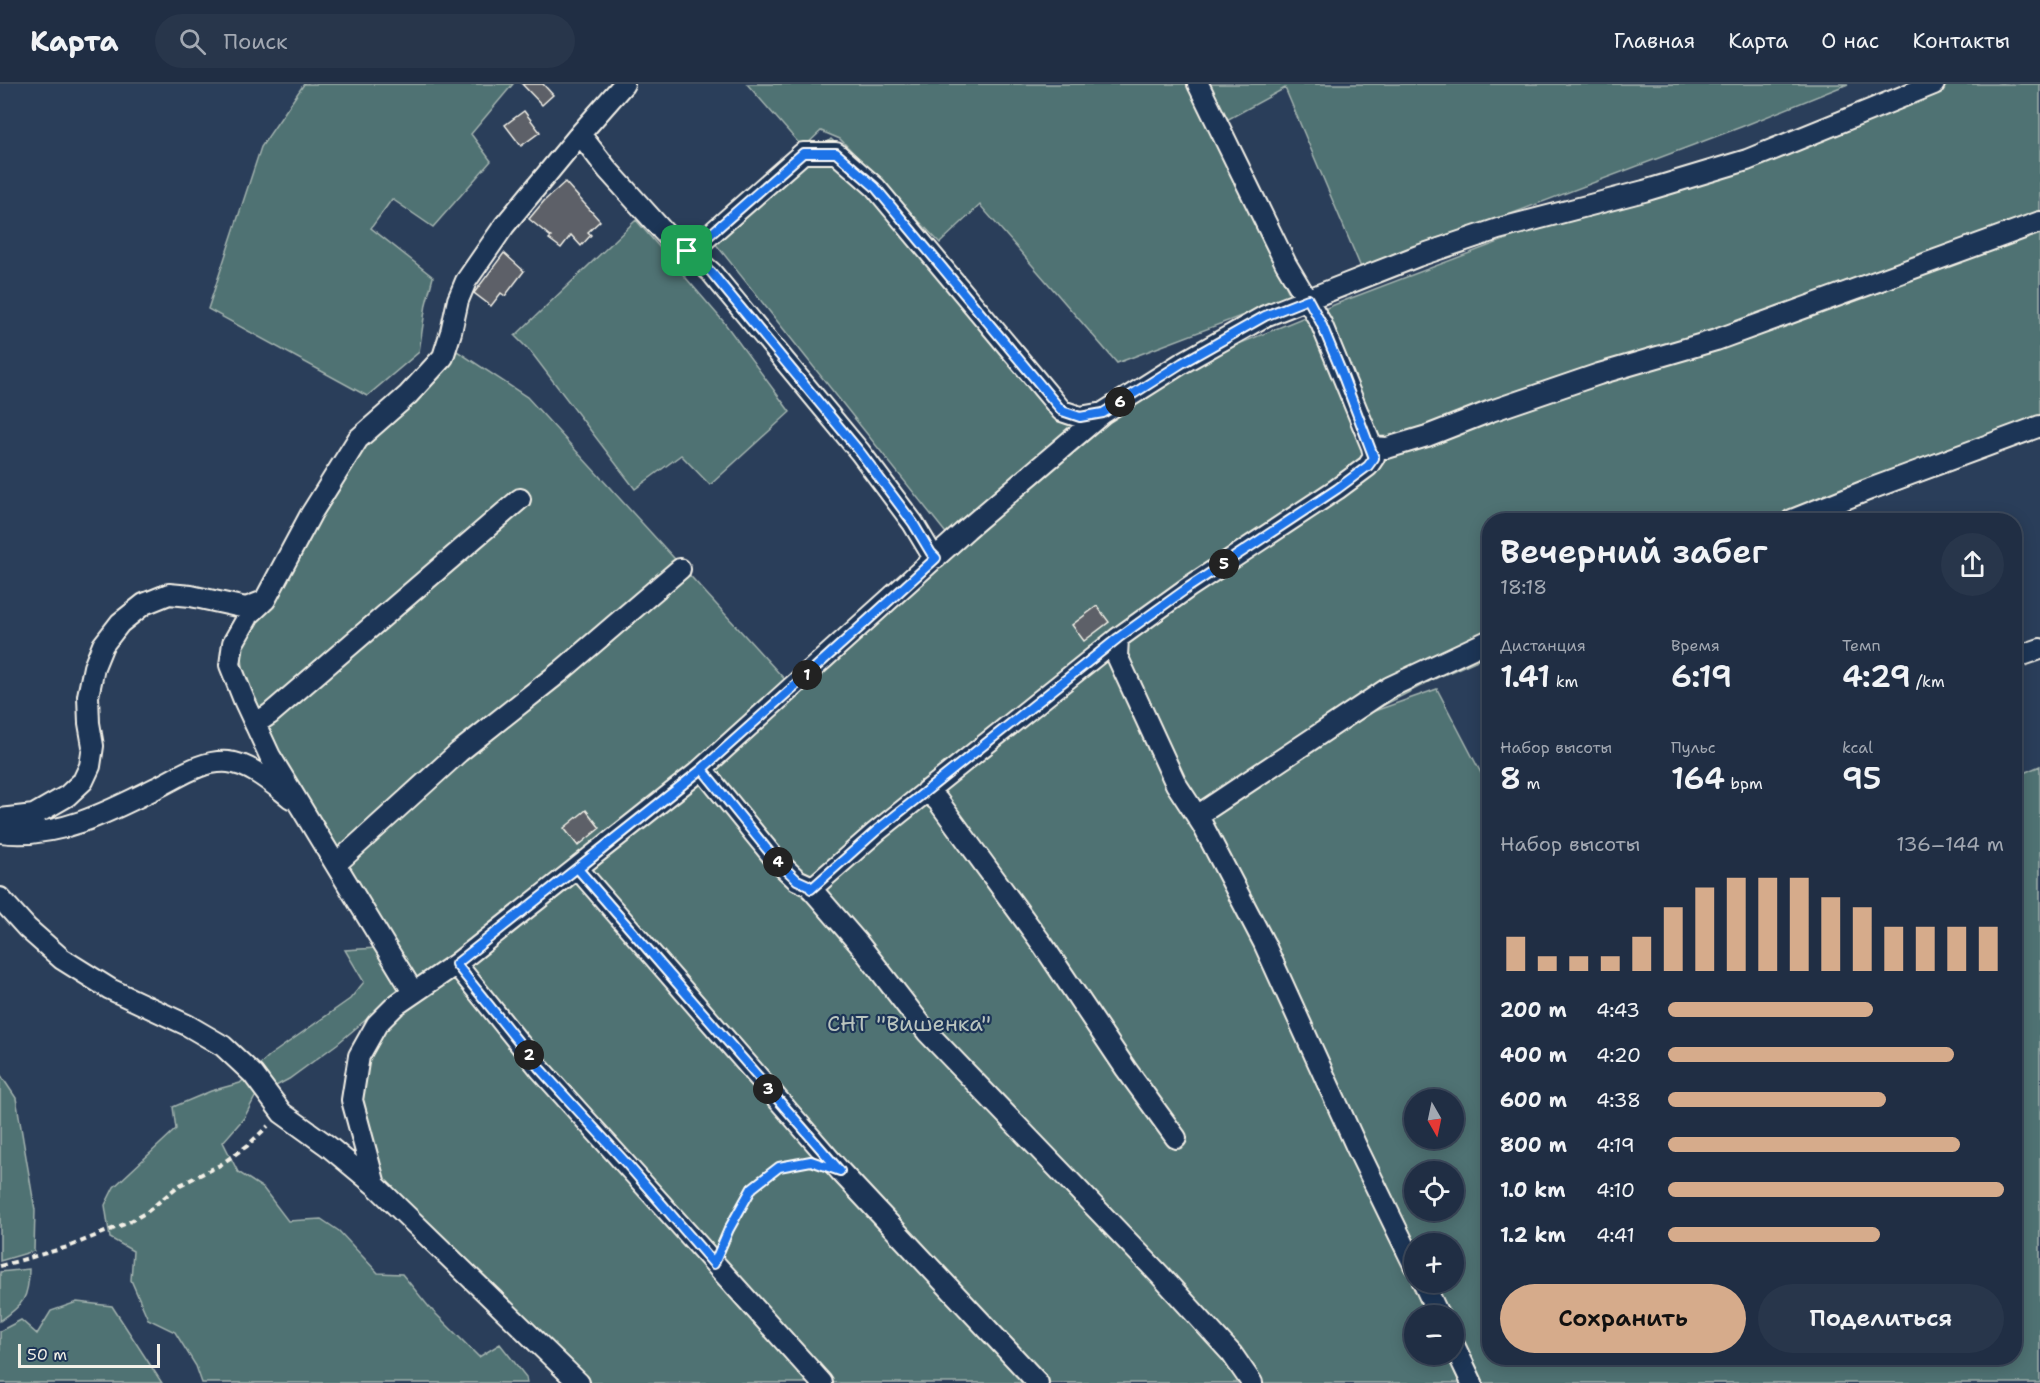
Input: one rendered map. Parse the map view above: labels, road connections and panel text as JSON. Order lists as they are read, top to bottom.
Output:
{
  "parks": ["СНТ \"Вишенка\""],
  "scale_bar": "50 m",
  "north": "bottom",
  "page": {
    "header": "Карта",
    "search": "Поиск",
    "nav": [
      "Главная",
      "Карта",
      "О нас",
      "Контакты"
    ],
    "pins": [
      "6",
      "5",
      "1",
      "4",
      "2",
      "3"
    ],
    "heading": ["Вечерний забег", "18:18"],
    "stats": [
      ["Дистанция", "1.41 km"],
      ["Время", "6:19"],
      ["Темп", "4:29 /km"],
      ["Набор высоты", "8 m"],
      ["Пульс", "164 bpm"],
      ["kcal", "95"]
    ],
    "chart": ["Набор высоты", "136–144 m"],
    "list": [
      {
        "name": "200 m",
        "note": "4:43"
      },
      {
        "name": "400 m",
        "note": "4:20"
      },
      {
        "name": "600 m",
        "note": "4:38"
      },
      {
        "name": "800 m",
        "note": "4:19"
      },
      {
        "name": "1.0 km",
        "note": "4:10"
      },
      {
        "name": "1.2 km",
        "note": "4:41"
      }
    ],
    "map_buttons": ["+", "−"],
    "buttons": ["Сохранить", "Поделиться"],
    "scale": "50 m"
  }
}
